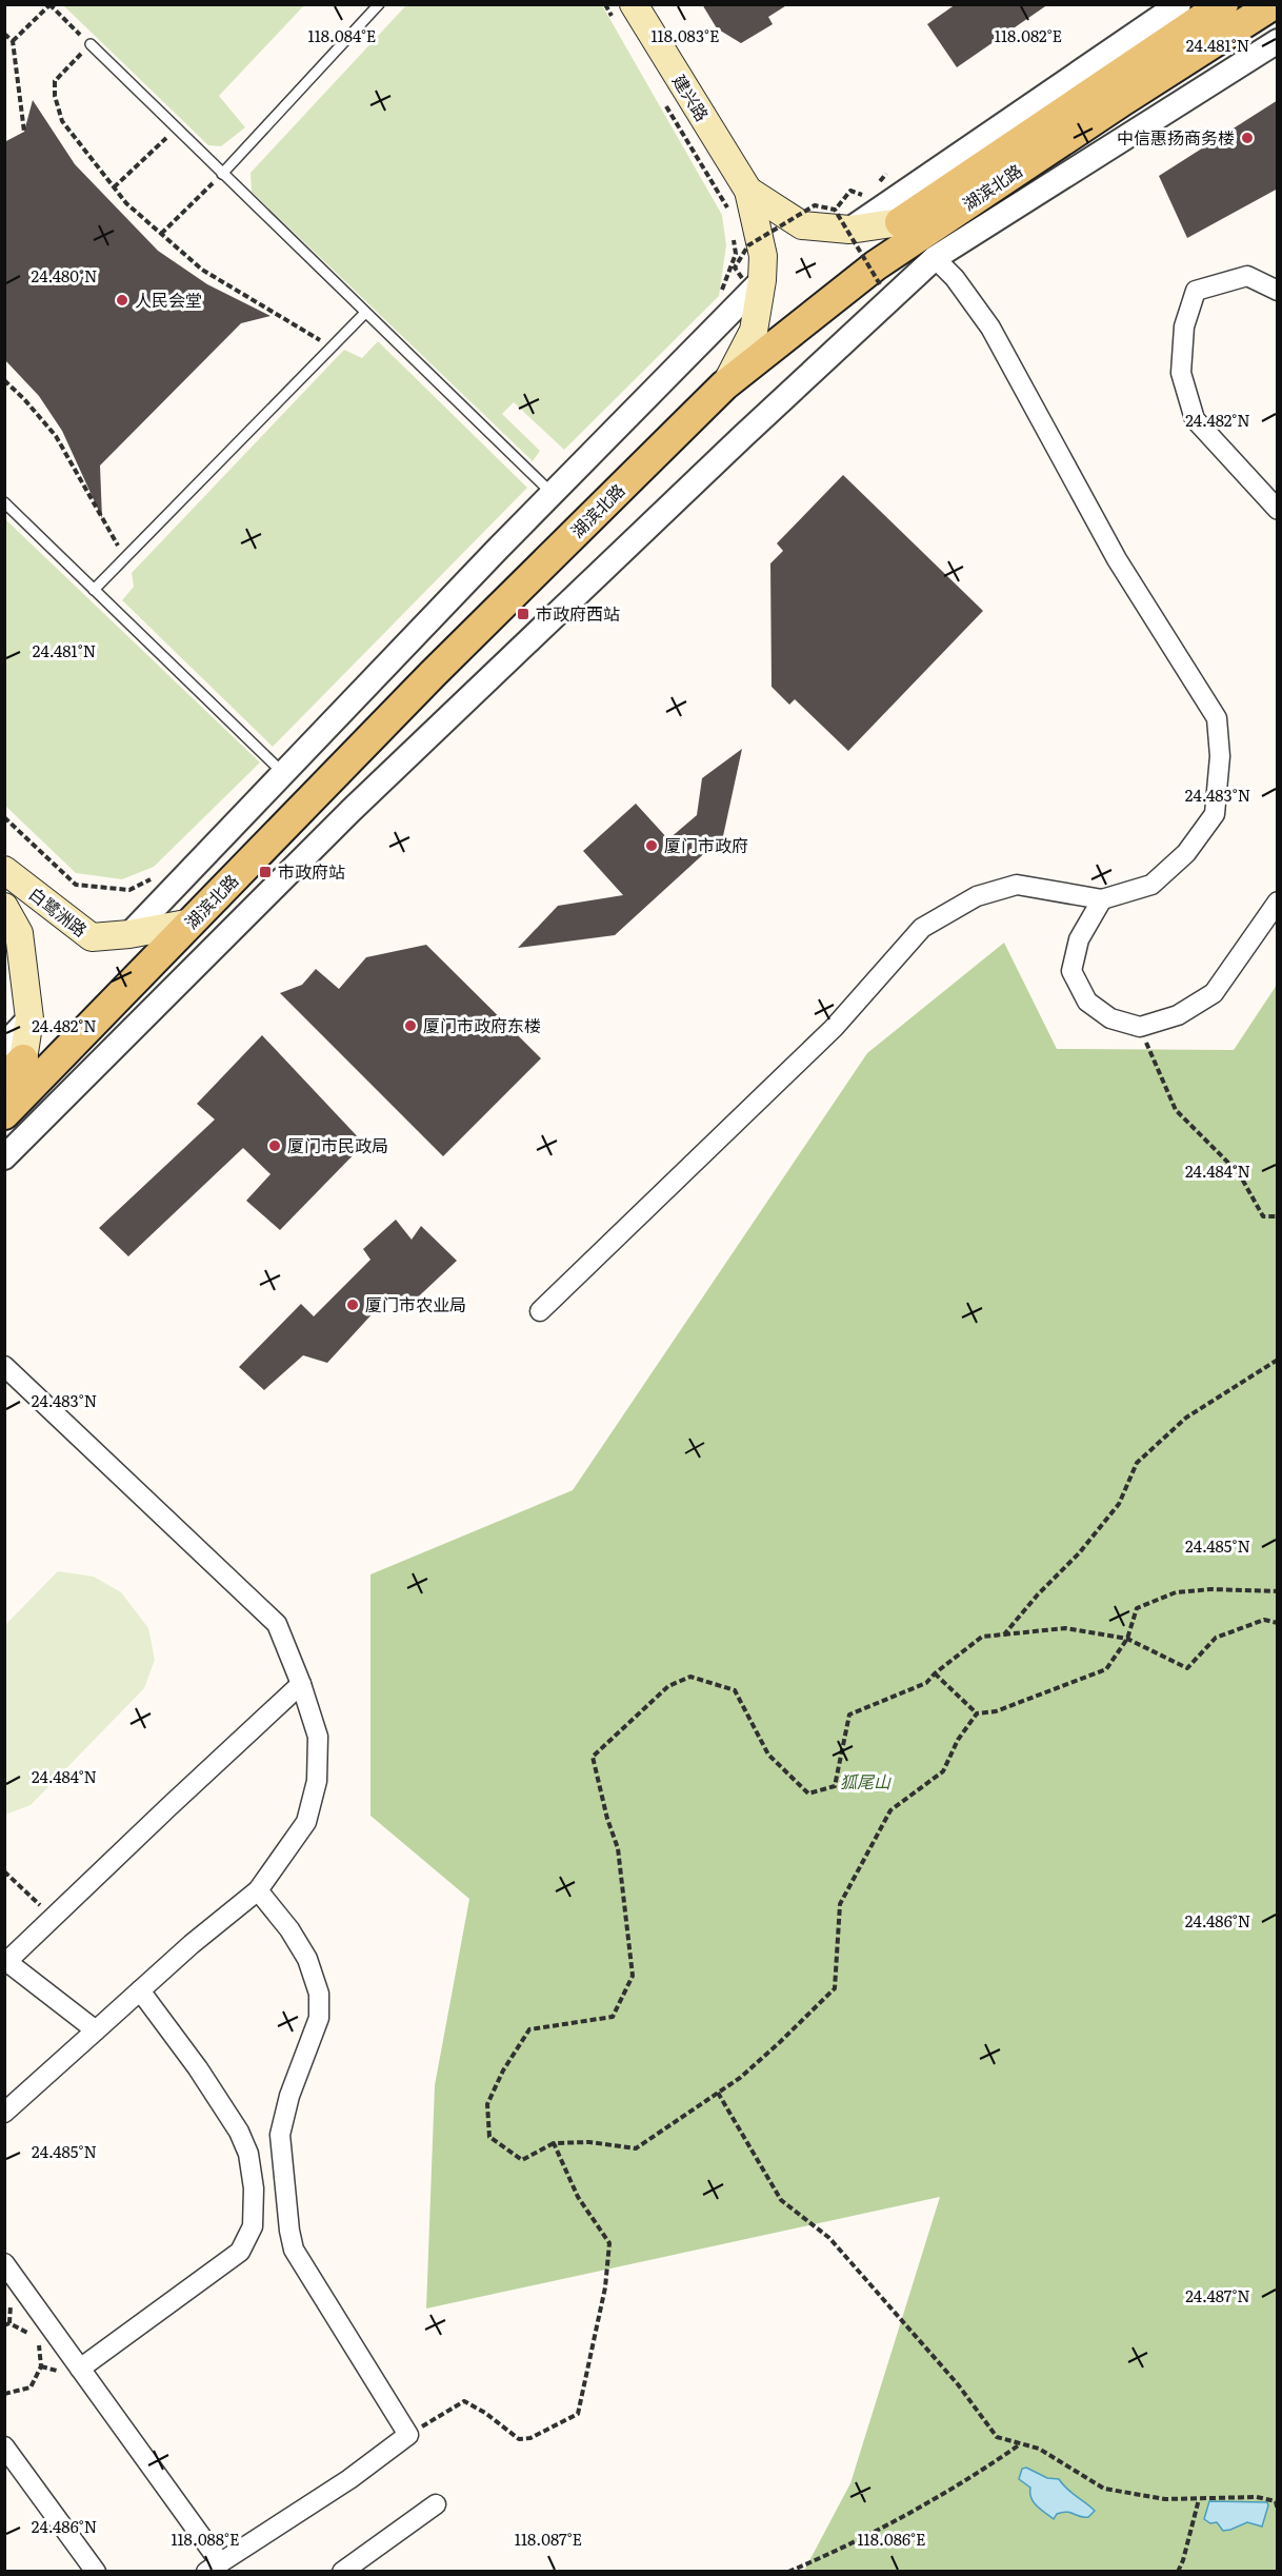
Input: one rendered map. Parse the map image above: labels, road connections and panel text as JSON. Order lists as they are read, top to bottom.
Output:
{
  "streets": {
    "main road": ["建兴路", "湖滨北路", "白鹭洲路"]
  },
  "crossings": [
    ["建兴路", "湖滨北路"],
    ["湖滨北路", "白鹭洲路"]
  ],
  "parks": ["狐尾山"],
  "places": {
    "other": [
      "中信惠扬商务楼",
      "人民会堂",
      "厦门市政府",
      "厦门市政府东楼",
      "厦门市民政局",
      "厦门市农业局"
    ],
    "transit": ["市政府西站", "市政府站"]
  },
  "coordinates": [
    "118.084°E",
    "118.083°E",
    "118.082°E",
    "24.481°N",
    "24.480°N",
    "24.482°N",
    "24.483°N",
    "24.484°N",
    "24.485°N",
    "24.486°N",
    "24.487°N",
    "118.088°E",
    "118.087°E",
    "118.086°E"
  ]
}
